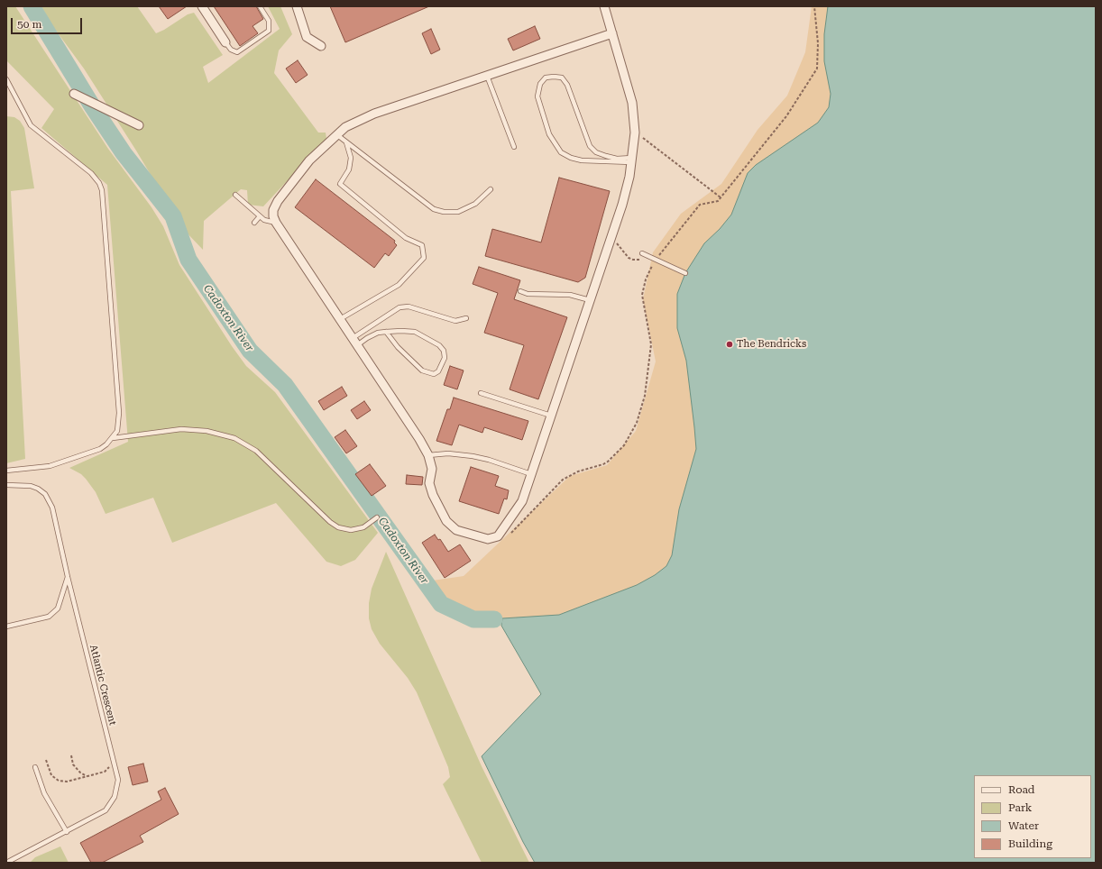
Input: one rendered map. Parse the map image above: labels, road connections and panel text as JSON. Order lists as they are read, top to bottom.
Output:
{
  "streets": {
    "lane": ["Atlantic Crescent"]
  },
  "water": ["Cadoxton River"],
  "places": ["The Bendricks"],
  "legend": [
    "Road",
    "Park",
    "Water",
    "Building"
  ],
  "scale_bar": "50 m"
}
